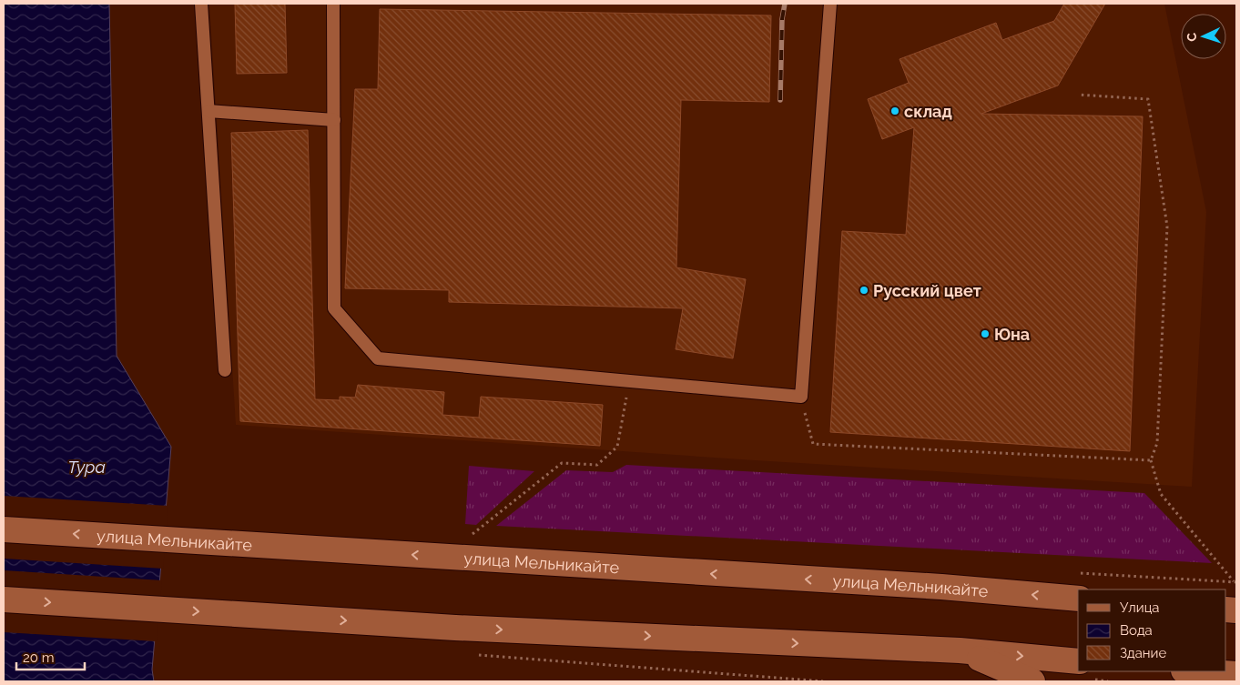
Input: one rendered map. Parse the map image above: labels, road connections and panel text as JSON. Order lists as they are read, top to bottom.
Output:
{
  "streets": {
    "main road": ["улица Мельникайте"]
  },
  "water": ["Тура"],
  "places": ["склад", "Русский цвет", "Юна"],
  "legend": ["Улица", "Вода", "Здание"],
  "scale_bar": "20 m",
  "north": "left"
}
